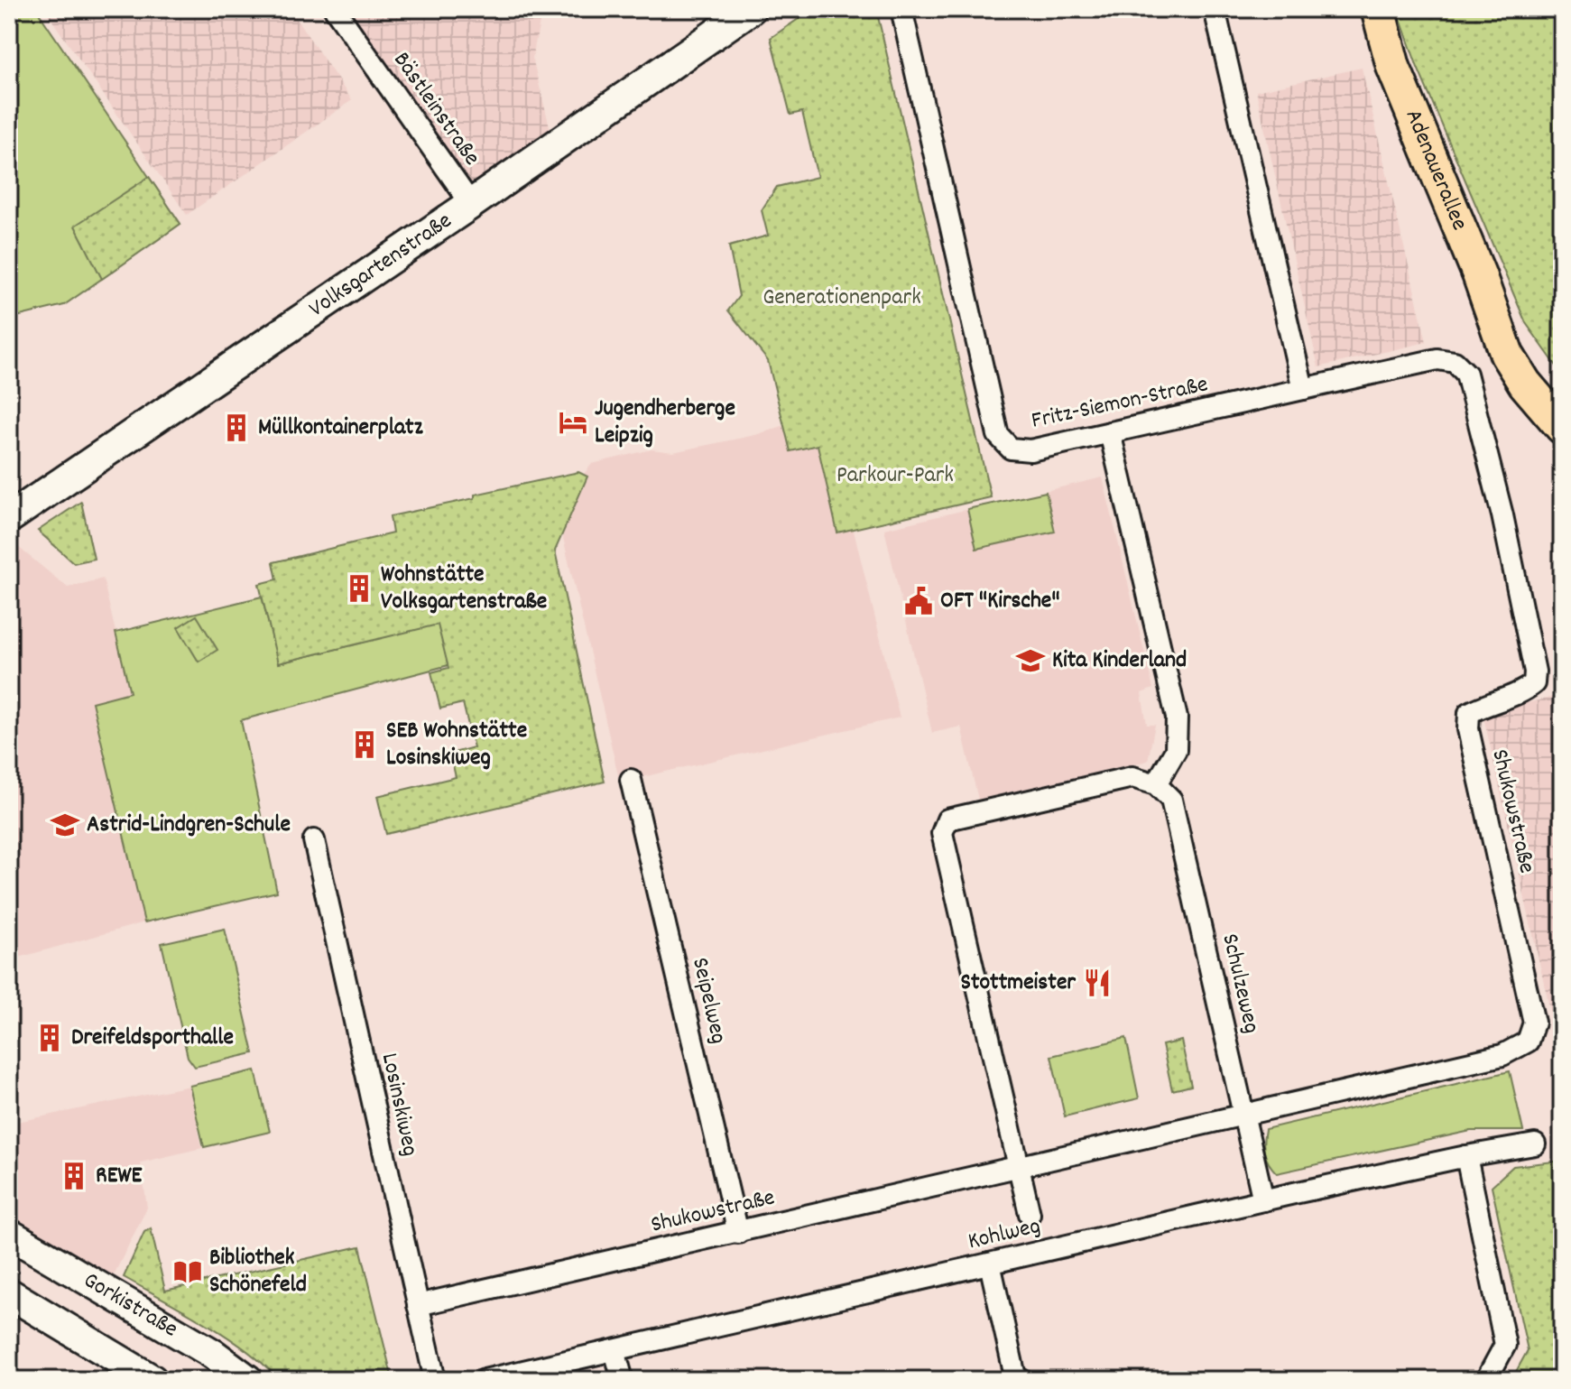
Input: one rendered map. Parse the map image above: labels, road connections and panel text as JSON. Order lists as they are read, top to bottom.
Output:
{
  "streets": {
    "main road": ["Adenauerallee", "Volksgartenstraße", "Gorkistraße"],
    "street": [
      "Bästleinstraße",
      "Fritz-Siemon-Straße",
      "Shukowstraße",
      "Schulzeweg",
      "Seipelweg",
      "Losinskiweg",
      "Kohlweg"
    ]
  },
  "crossings": [
    ["Bästleinstraße", "Volksgartenstraße"],
    ["Fritz-Siemon-Straße", "Shukowstraße"],
    ["Shukowstraße", "Schulzeweg"],
    ["Shukowstraße", "Seipelweg"],
    ["Shukowstraße", "Losinskiweg"],
    ["Schulzeweg", "Kohlweg"]
  ],
  "parks": ["Generationenpark", "Parkour-Park"],
  "places": {
    "hotel": ["Jugendherberge Leipzig"],
    "building": [
      "Müllkontainerplatz",
      "Wohnstätte Volksgartenstraße",
      "SEB Wohnstätte Losinskiweg",
      "Dreifeldsporthalle",
      "REWE"
    ],
    "public building": ["OFT \"Kirsche\""],
    "school or university": ["Kita Kinderland", "Astrid-Lindgren-Schule"],
    "restaurant": ["Stottmeister"],
    "library": ["Bibliothek Schönefeld"]
  }
}
